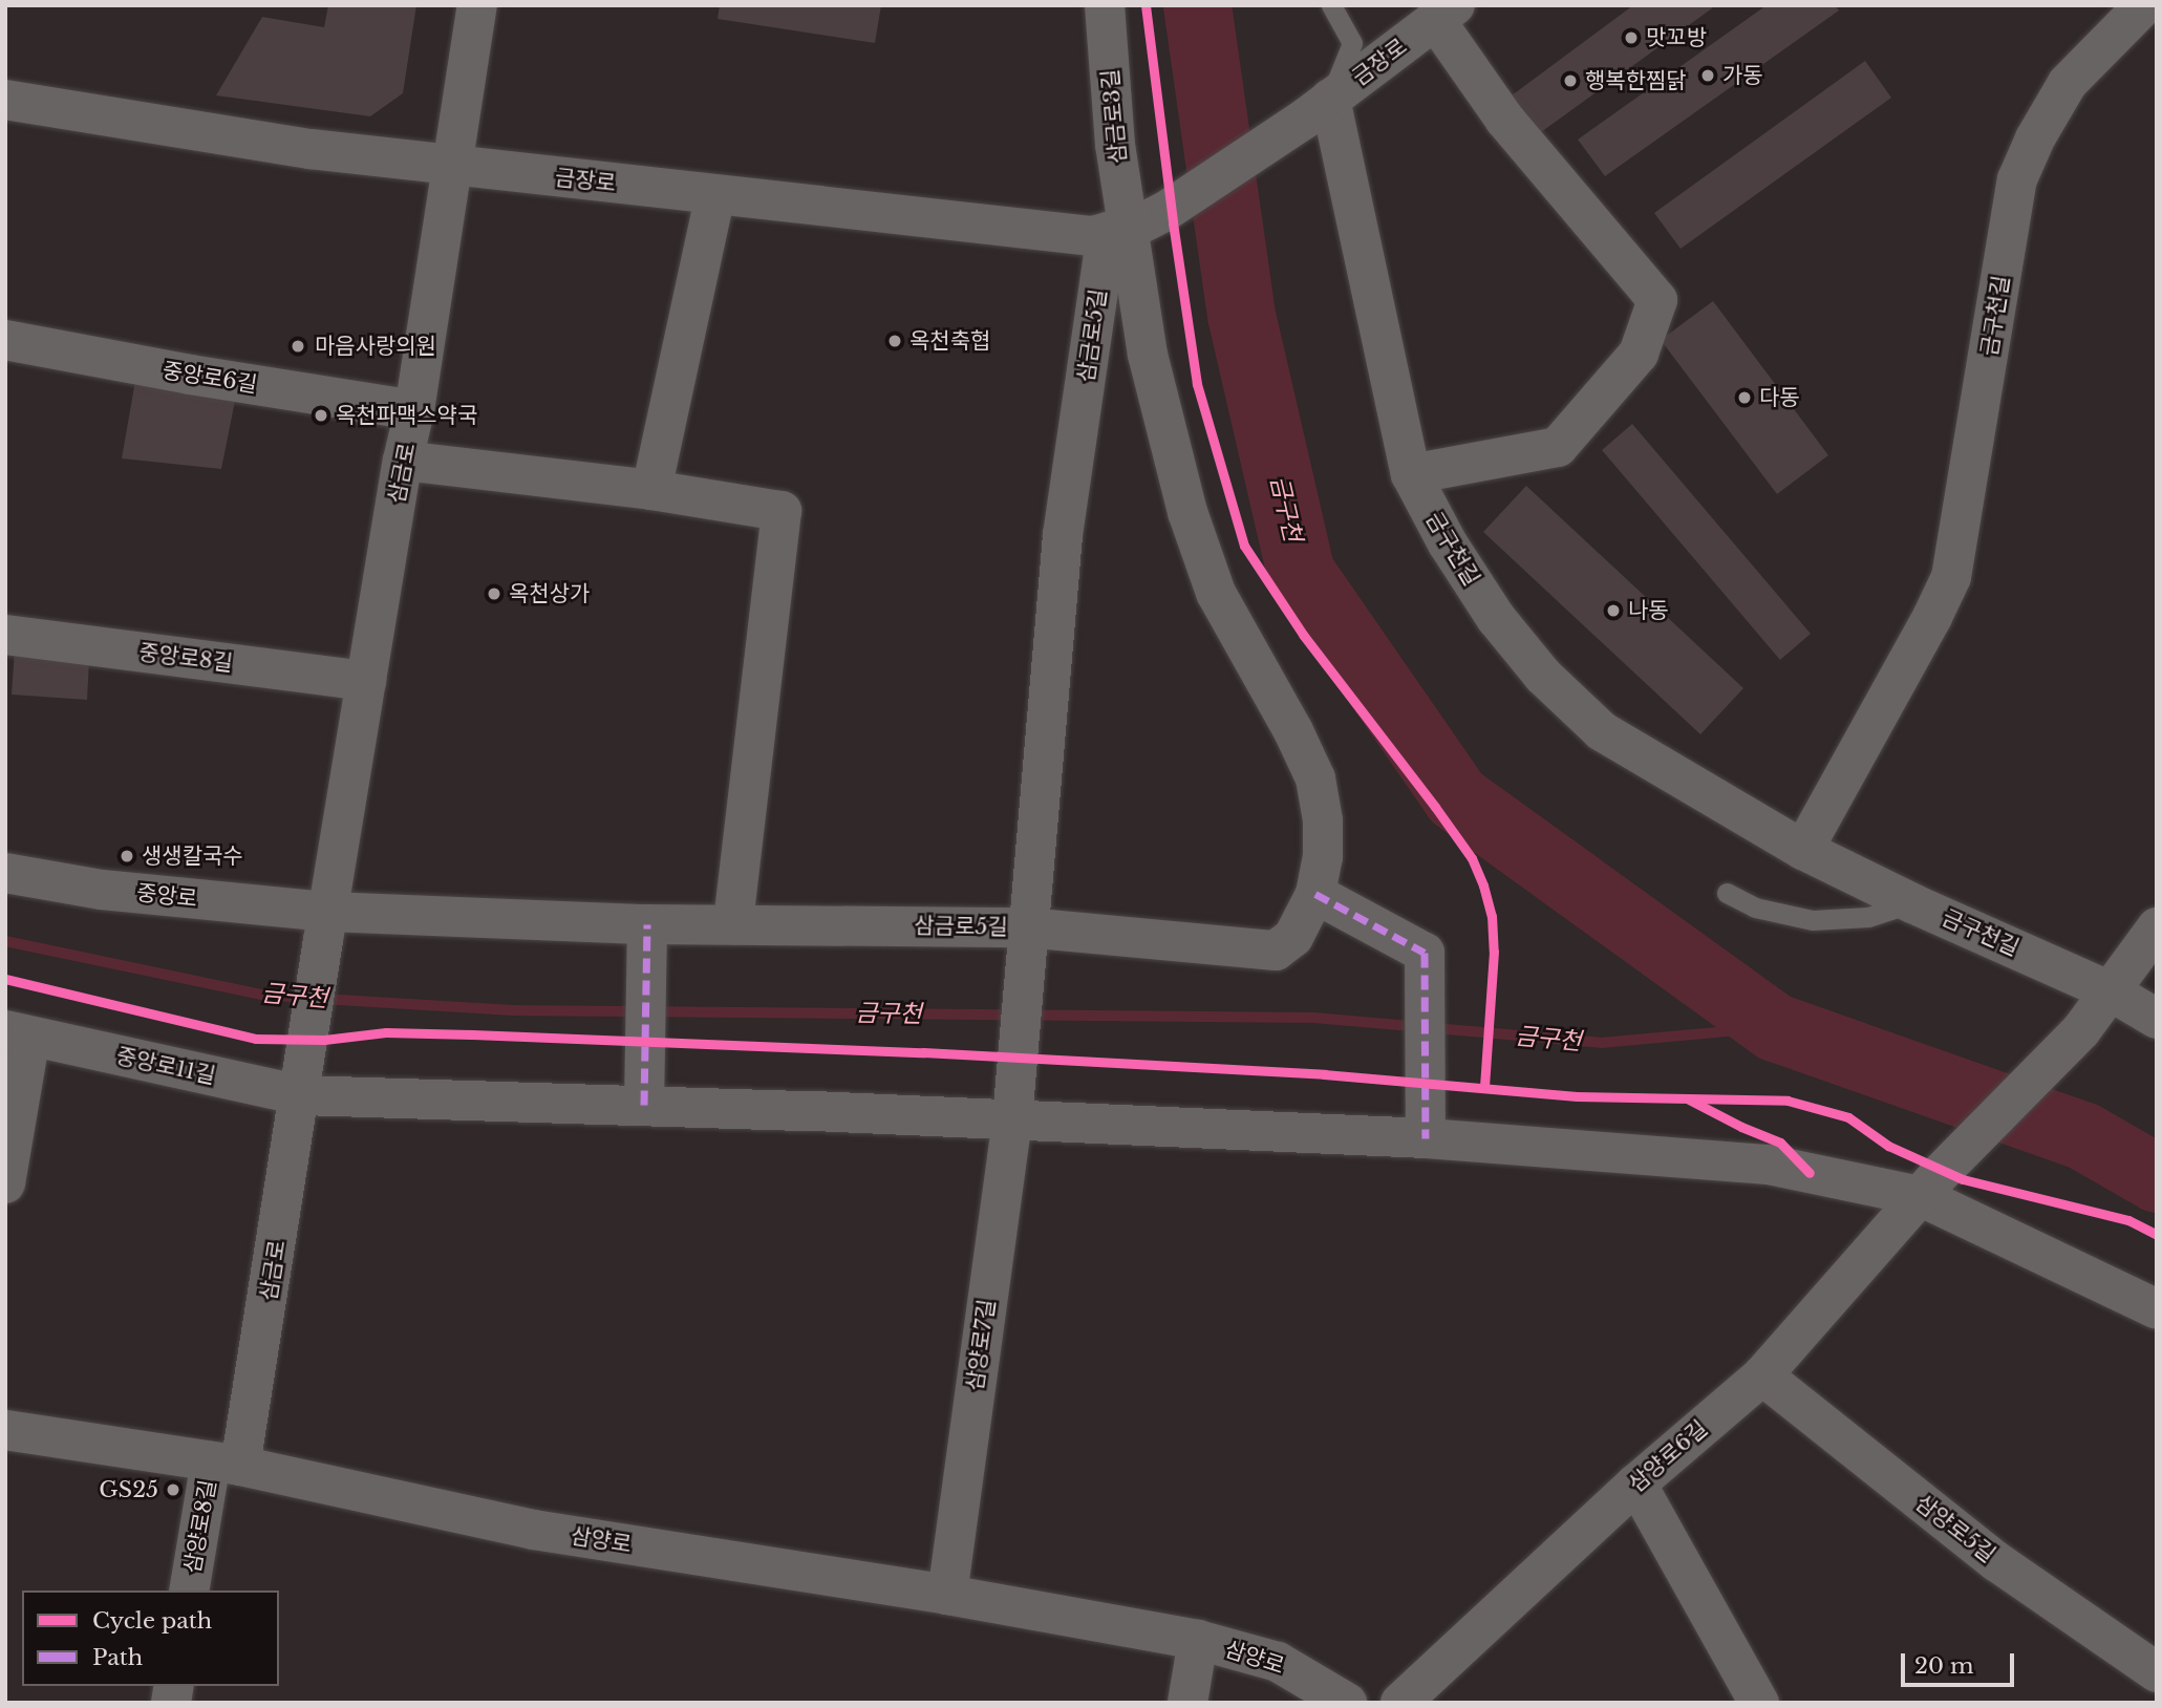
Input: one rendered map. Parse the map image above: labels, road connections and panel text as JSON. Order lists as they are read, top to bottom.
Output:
{
  "streets": {
    "street": [
      "금장로",
      "삼금로3길",
      "금구천길",
      "삼금로5길",
      "중앙로6길",
      "삼금로",
      "중앙로8길",
      "중앙로",
      "중앙로11길",
      "삼양로7길",
      "삼양로6길",
      "삼양로8길",
      "삼양로5길",
      "삼양로"
    ]
  },
  "crossings": [
    ["금장로", "삼금로3길"],
    ["금장로", "금구천길"],
    ["금장로", "삼금로5길"],
    ["금장로", "삼금로"],
    ["삼금로3길", "삼금로5길"],
    ["삼금로3길", "삼양로7길"],
    ["금구천길", "삼양로6길"],
    ["삼금로5길", "삼금로"],
    ["삼금로5길", "중앙로"],
    ["삼금로5길", "삼양로7길"],
    ["중앙로6길", "삼금로"],
    ["삼금로", "중앙로8길"],
    ["삼금로", "중앙로"],
    ["삼금로", "중앙로11길"],
    ["삼금로", "삼양로8길"],
    ["삼금로", "삼양로"],
    ["중앙로11길", "삼양로7길"],
    ["중앙로11길", "삼양로6길"],
    ["삼양로7길", "삼양로"],
    ["삼양로6길", "삼양로5길"],
    ["삼양로8길", "삼양로"]
  ],
  "water": ["금구천"],
  "places": [
    "맛꼬방",
    "가동",
    "행복한찜닭",
    "옥천축협",
    "마음사랑의원",
    "다동",
    "옥천파맥스약국",
    "옥천상가",
    "나동",
    "생생칼국수",
    "GS25"
  ],
  "legend": ["Cycle path", "Path"],
  "scale_bar": "20 m"
}
